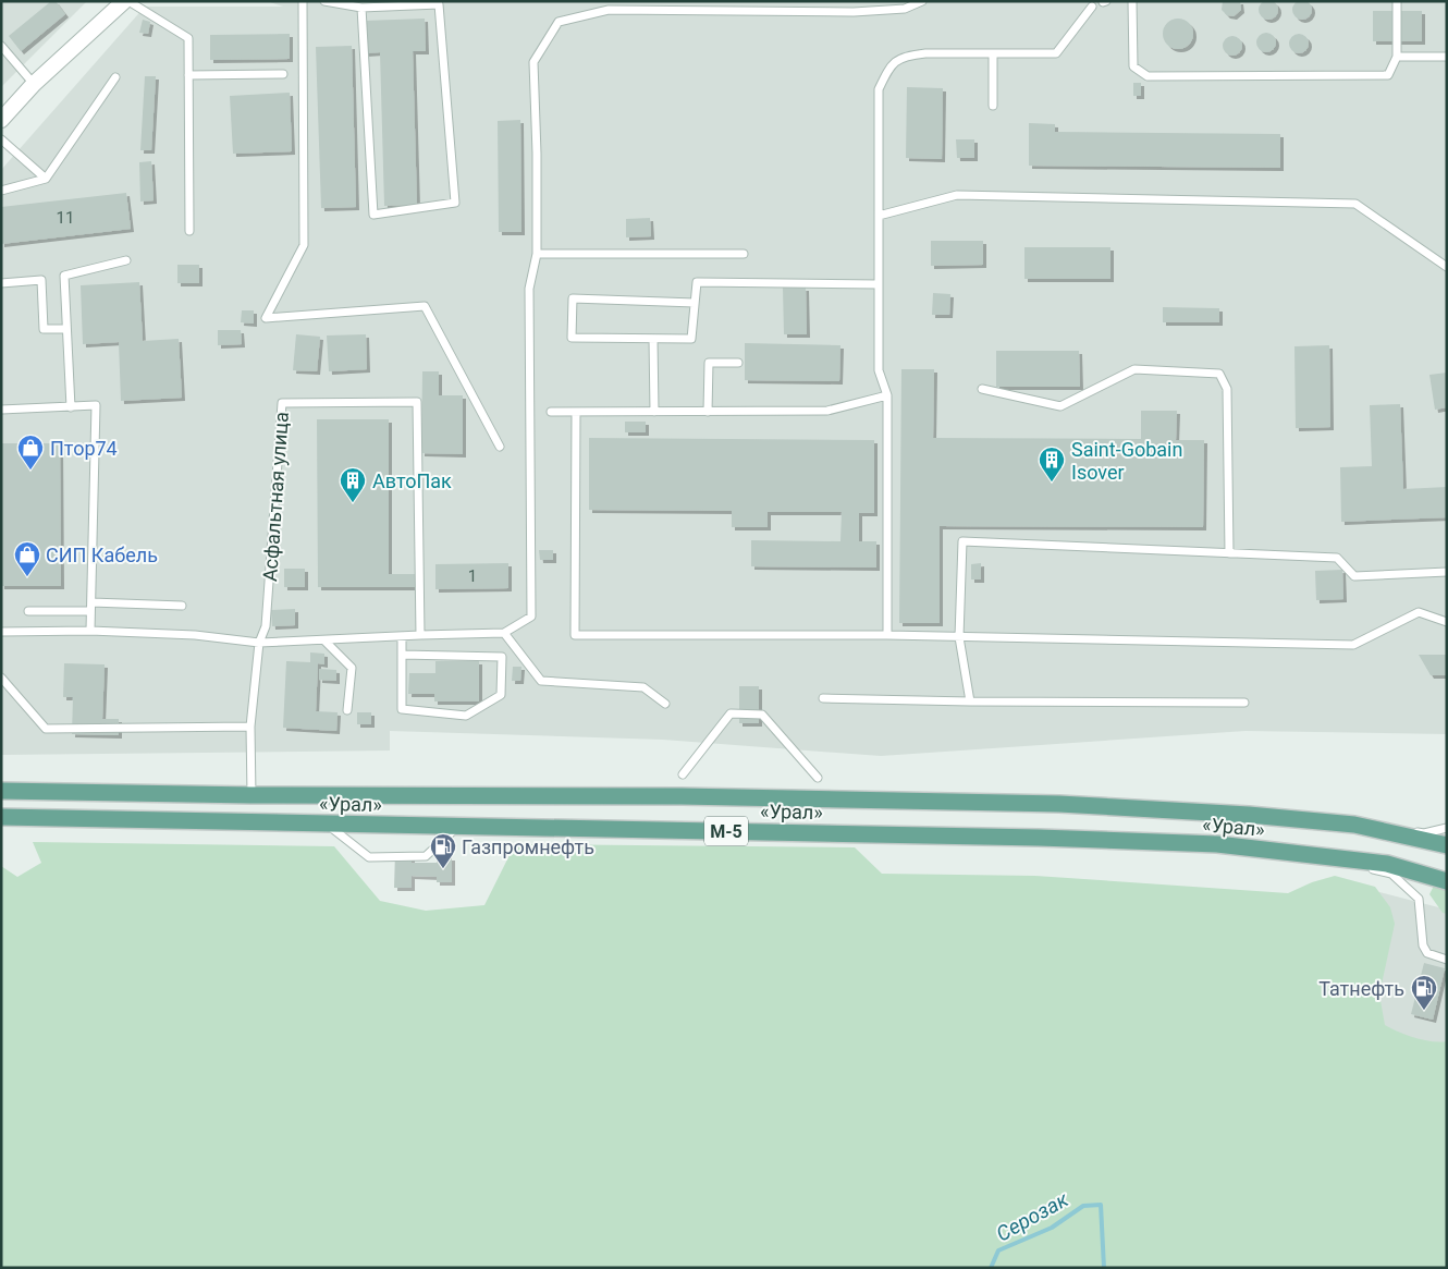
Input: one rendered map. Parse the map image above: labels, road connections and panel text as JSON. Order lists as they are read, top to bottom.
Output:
{
  "streets": {
    "main road": ["«Урал»", "М-5"],
    "lane": ["Асфальтная улица"]
  },
  "crossings": [
    ["Асфальтная улица", "«Урал»"]
  ],
  "water": ["Серозак"],
  "places": {
    "shop": ["Птор74", "СИП Кабель"],
    "building": ["Saint-Gobain Isover", "АвтоПак"],
    "fuel station": ["Газпромнефть", "Татнефть"]
  },
  "house_numbers": ["11", "1"]
}
